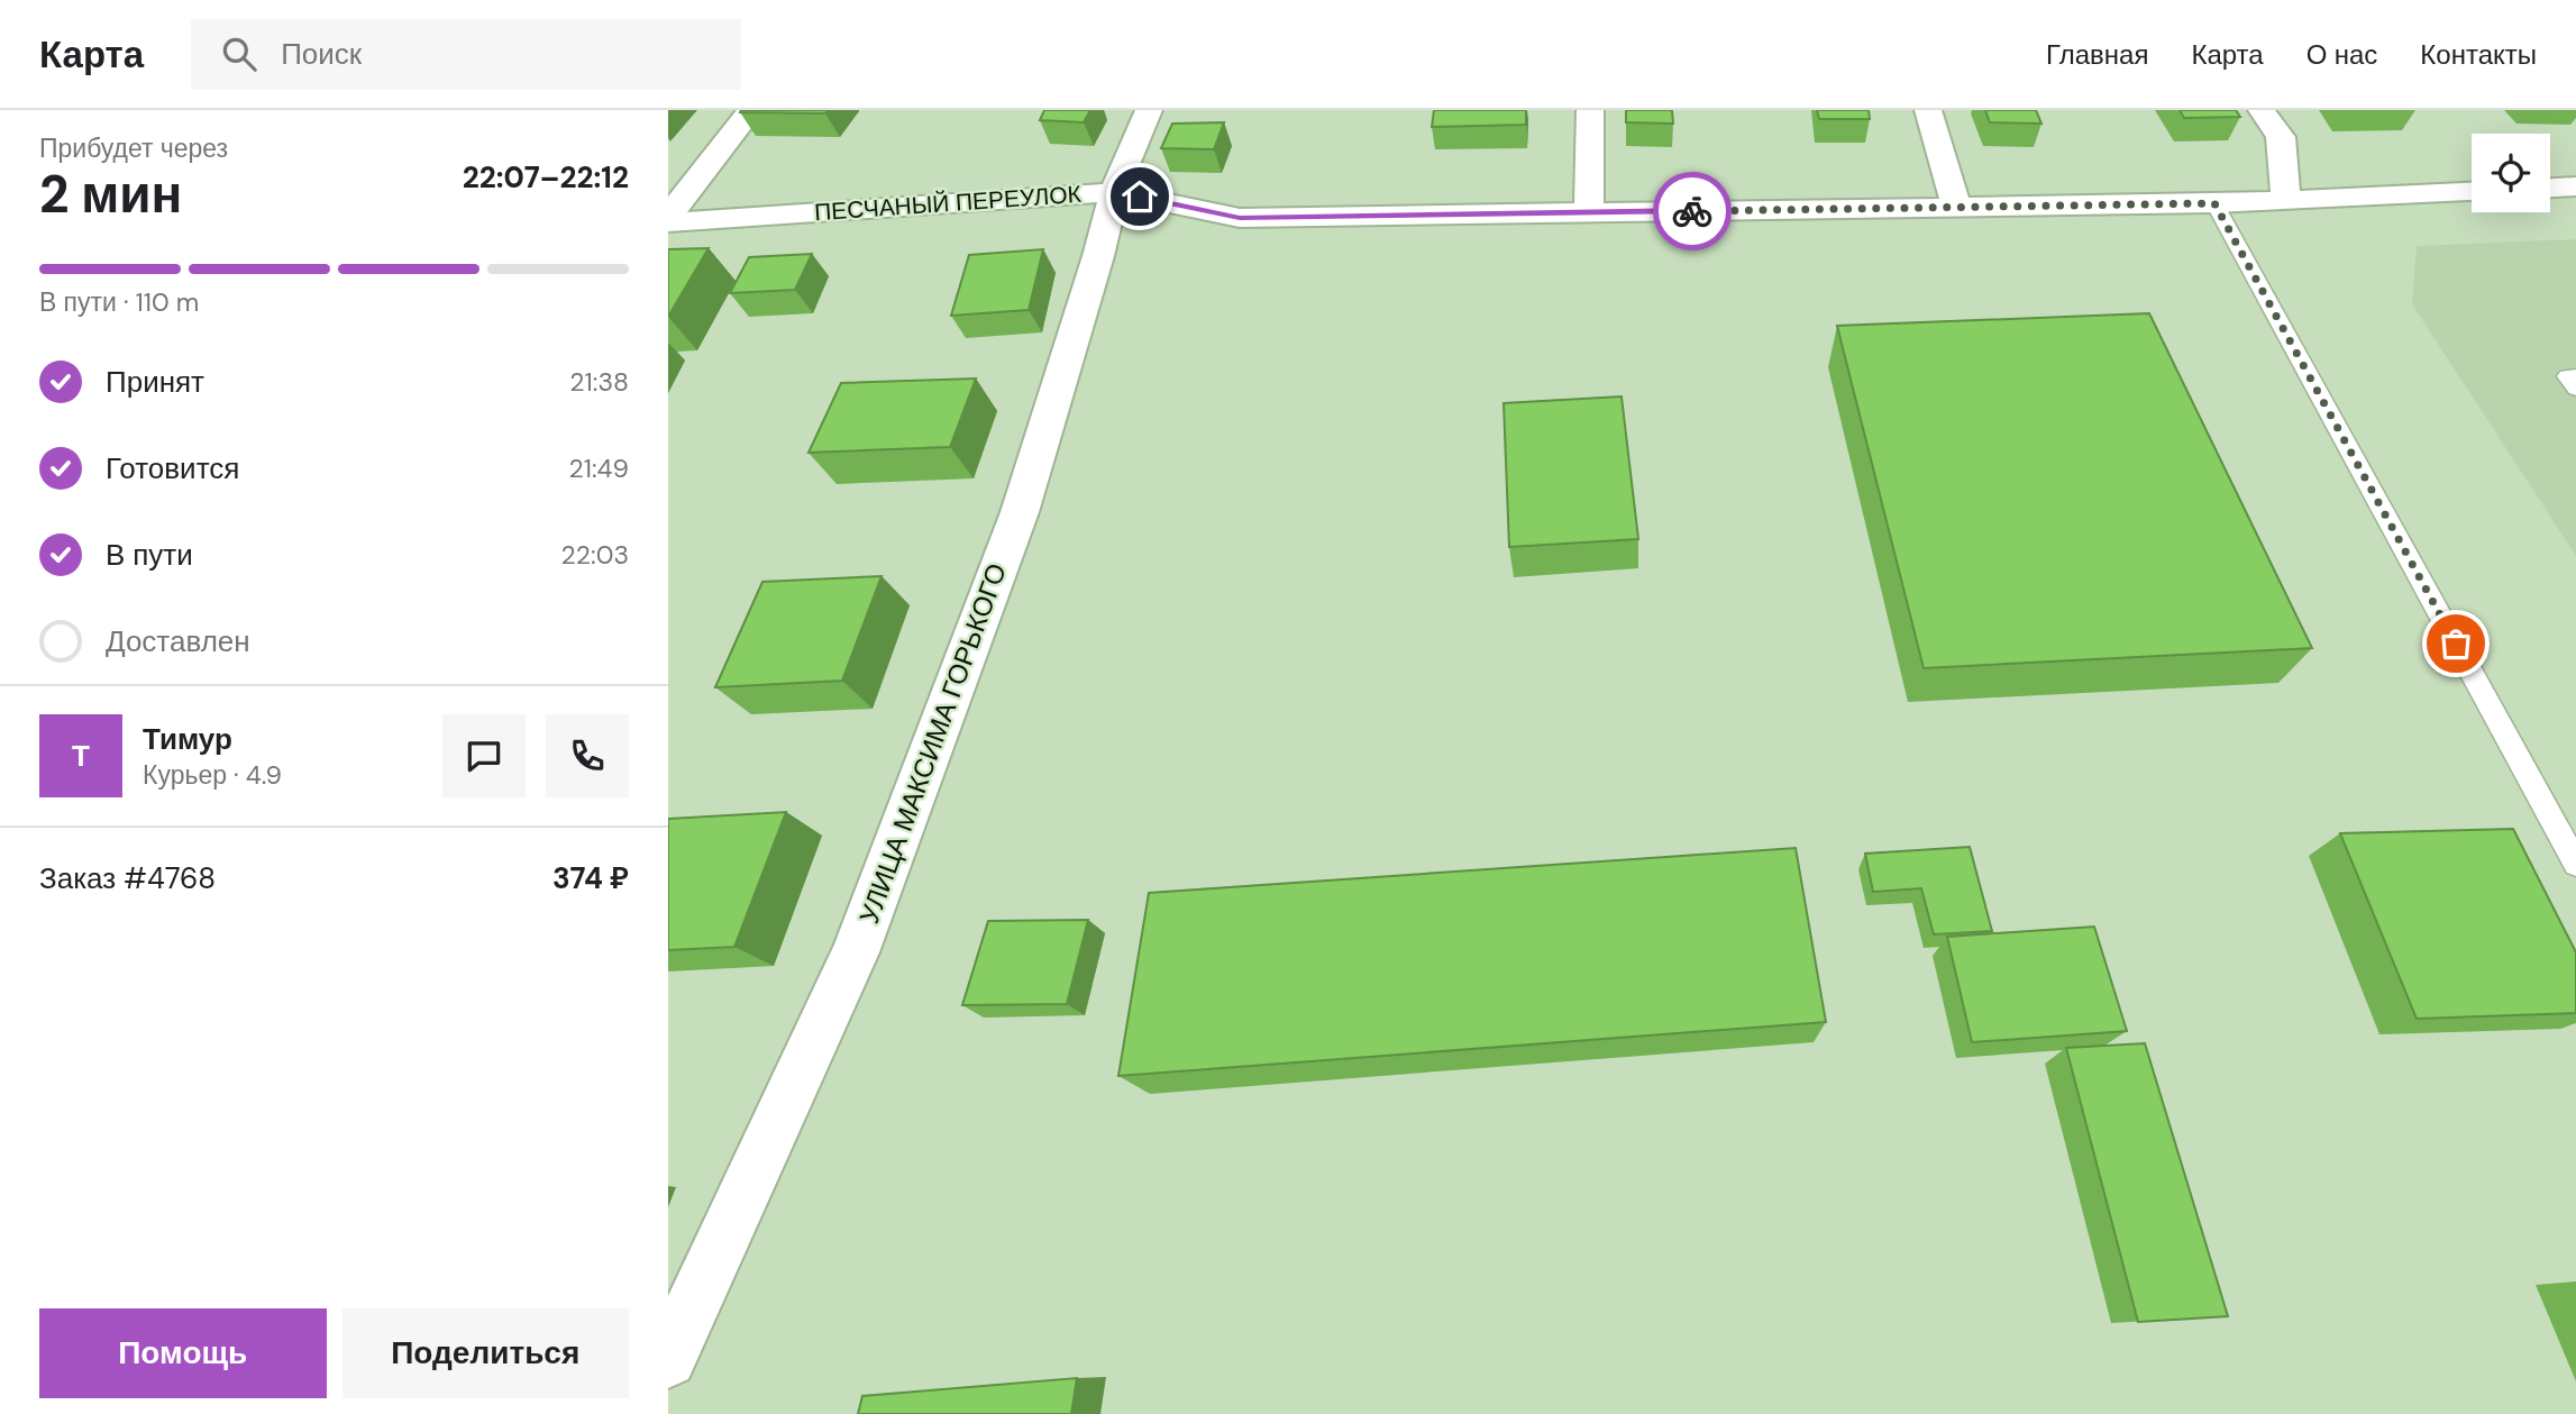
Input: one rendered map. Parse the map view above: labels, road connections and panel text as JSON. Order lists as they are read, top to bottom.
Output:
{
  "streets": {
    "street": ["ПЕСЧАНЫЙ ПЕРЕУЛОК", "УЛИЦА МАКСИМА ГОРЬКОГО"]
  },
  "crossings": [
    ["ПЕСЧАНЫЙ ПЕРЕУЛОК", "УЛИЦА МАКСИМА ГОРЬКОГО"]
  ],
  "page": {
    "header": "Карта",
    "search": "Поиск",
    "nav": [
      "Главная",
      "Карта",
      "О нас",
      "Контакты"
    ],
    "heading": ["2 мин", "Прибудет через", "22:07–22:12"],
    "panel": [
      "Тимур",
      "Курьер · 4.9",
      "Заказ #4768",
      "374 ₽"
    ],
    "bar": "В пути · 110 m",
    "list": [
      ["Принят", "21:38"],
      ["Готовится", "21:49"],
      ["В пути", "22:03"],
      "Доставлен"
    ],
    "round": "Т",
    "buttons": ["Помощь", "Поделиться"]
  }
}
